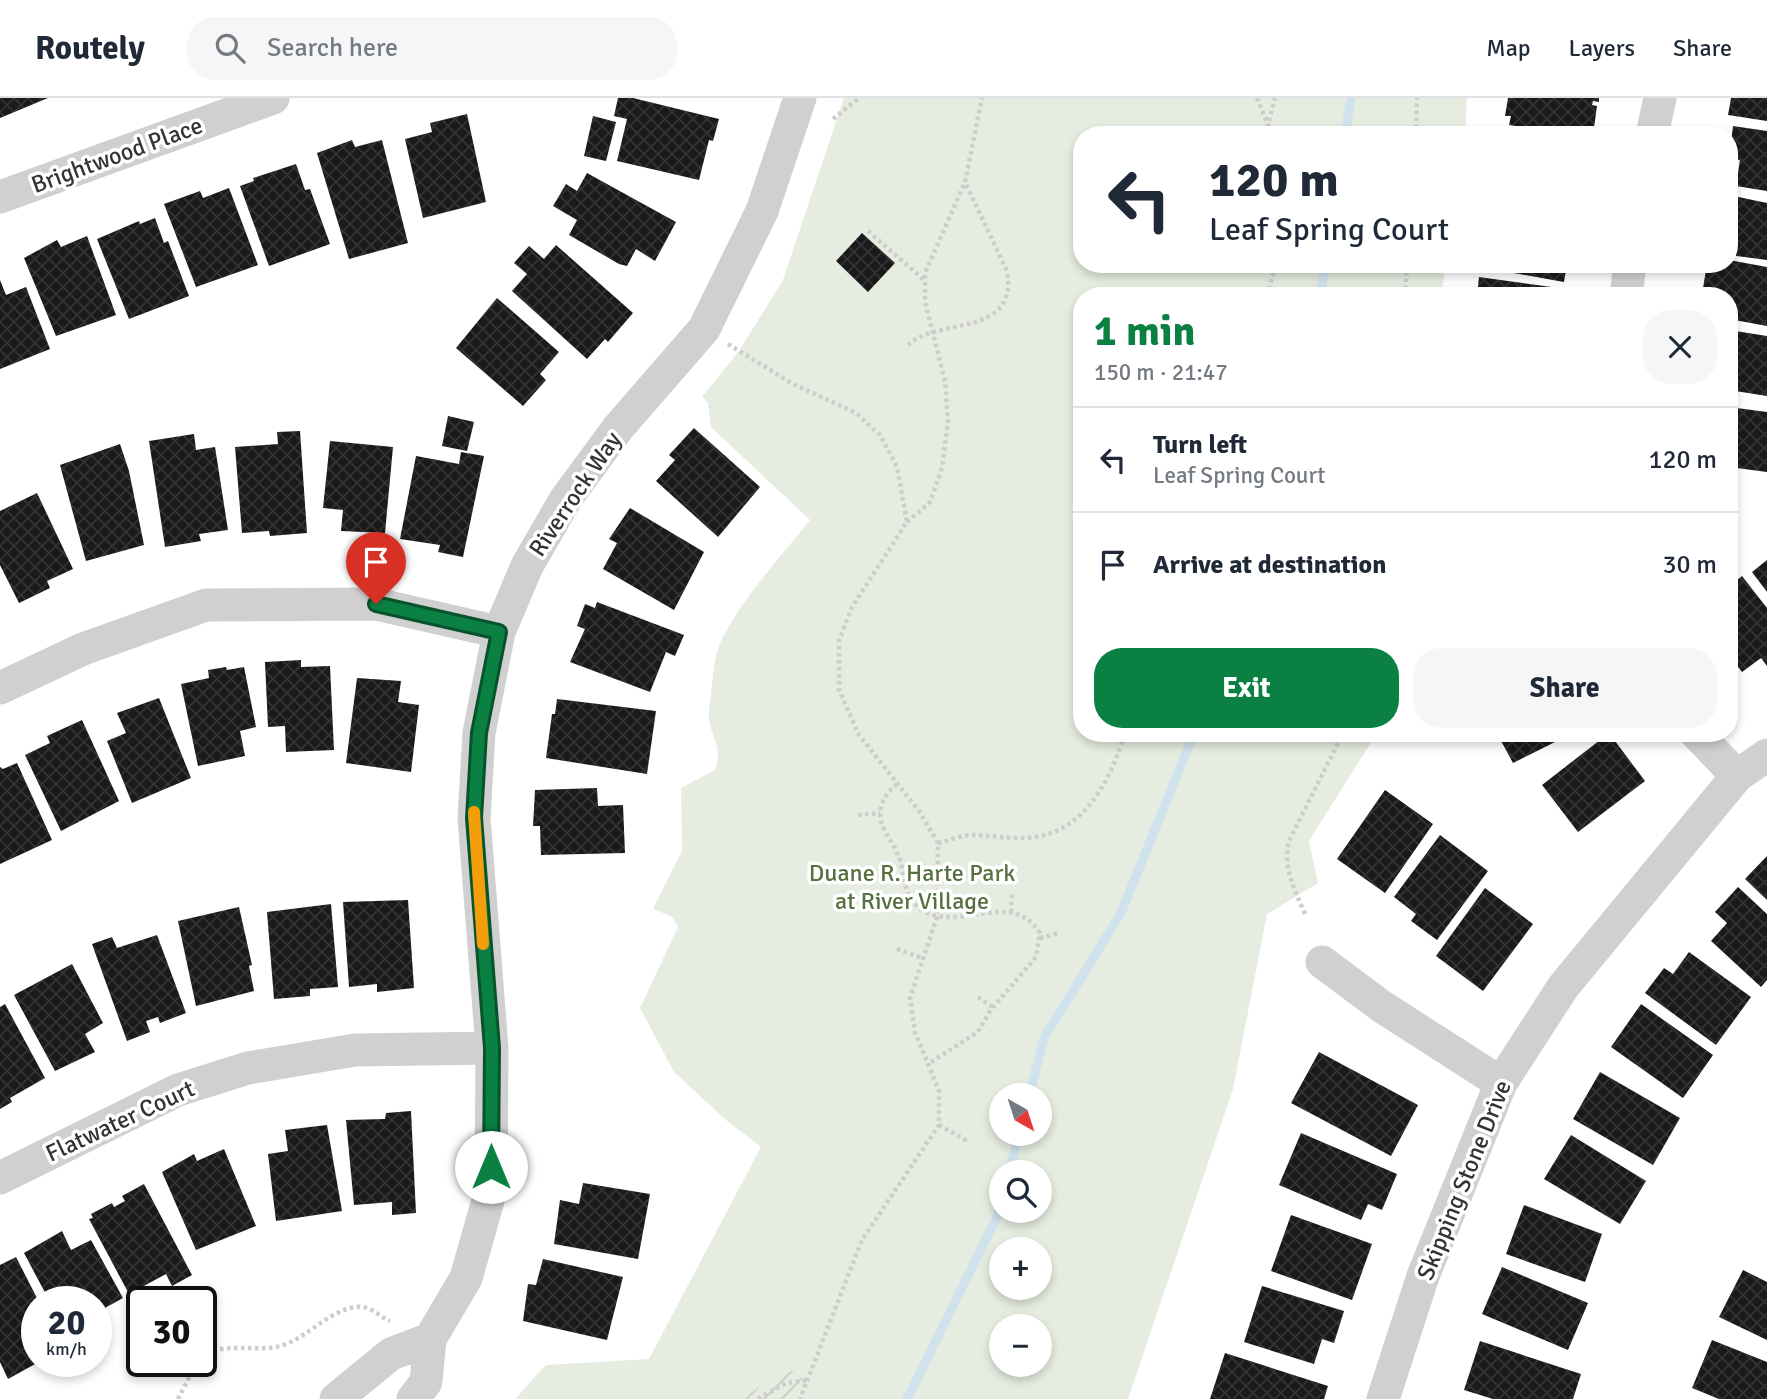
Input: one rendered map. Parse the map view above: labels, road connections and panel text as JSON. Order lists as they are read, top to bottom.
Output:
{
  "streets": {
    "street": [
      "Brightwood Place",
      "Riverrock Way",
      "Flatwater Court",
      "Skipping Stone Drive"
    ]
  },
  "crossings": [
    ["Riverrock Way", "Flatwater Court"]
  ],
  "parks": ["Duane R. Harte Park at River Village"],
  "north": "bottom right",
  "page": {
    "header": "Routely",
    "search": "Search here",
    "nav": ["Map", "Layers", "Share"],
    "turn": ["120 m", "Leaf Spring Court"],
    "heading": ["1 min", "150 m · 21:47"],
    "list": [
      {
        "name": "Turn left",
        "note": "Leaf Spring Court",
        "value": "120 m"
      },
      {
        "name": "Arrive at destination",
        "value": "30 m"
      }
    ],
    "buttons": ["Exit", "Share"],
    "map_buttons": ["+", "−"],
    "speed": "20 km/h",
    "limit": "30"
  }
}
